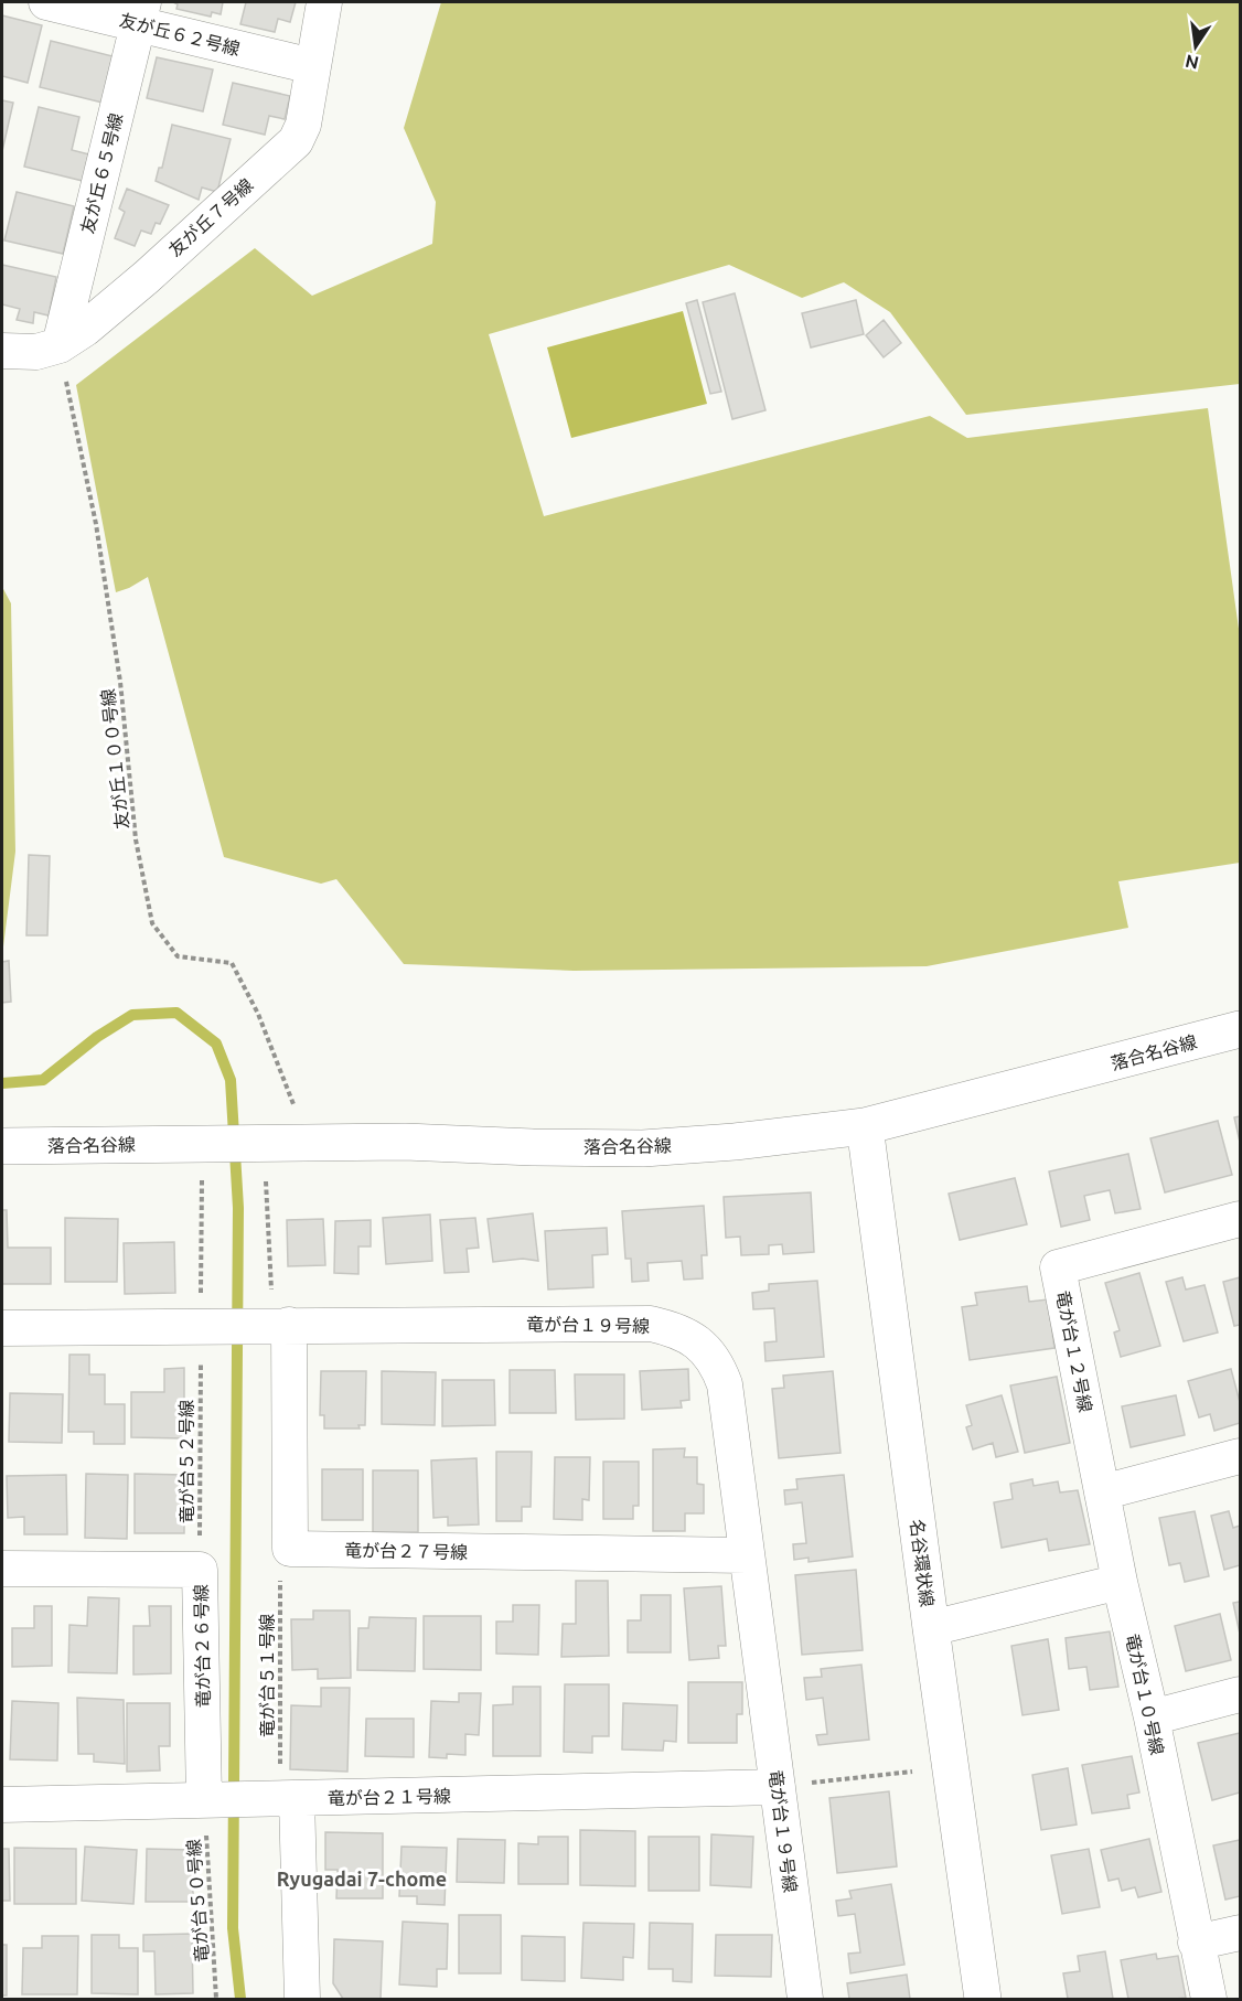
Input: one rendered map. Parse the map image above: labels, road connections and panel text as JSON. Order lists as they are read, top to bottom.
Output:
{
  "streets": {
    "street": [
      "友が丘６２号線",
      "友が丘６５号線",
      "友が丘７号線",
      "落合名谷線",
      "竜が台１９号線",
      "竜が台１２号線",
      "竜が台２７号線",
      "名谷環状線",
      "竜が台２６号線",
      "竜が台１０号線",
      "竜が台２１号線"
    ],
    "path": [
      "友が丘１００号線",
      "竜が台５２号線",
      "竜が台５１号線",
      "竜が台５０号線"
    ]
  },
  "crossings": [
    ["友が丘６２号線", "友が丘６５号線"],
    ["友が丘６２号線", "友が丘７号線"],
    ["友が丘６５号線", "友が丘７号線"],
    ["友が丘６５号線", "友が丘１００号線"],
    ["友が丘７号線", "友が丘１００号線"],
    ["落合名谷線", "名谷環状線"],
    ["竜が台１９号線", "竜が台２７号線"],
    ["竜が台１９号線", "竜が台２１号線"],
    ["竜が台１２号線", "竜が台１０号線"],
    ["竜が台５２号線", "竜が台２６号線"],
    ["竜が台２７号線", "竜が台５１号線"],
    ["竜が台２６号線", "竜が台２１号線"],
    ["竜が台２６号線", "竜が台５０号線"],
    ["竜が台５１号線", "竜が台２１号線"],
    ["竜が台２１号線", "竜が台５０号線"]
  ],
  "districts": ["Ryugadai 7-chome"],
  "north": "bottom"
}
